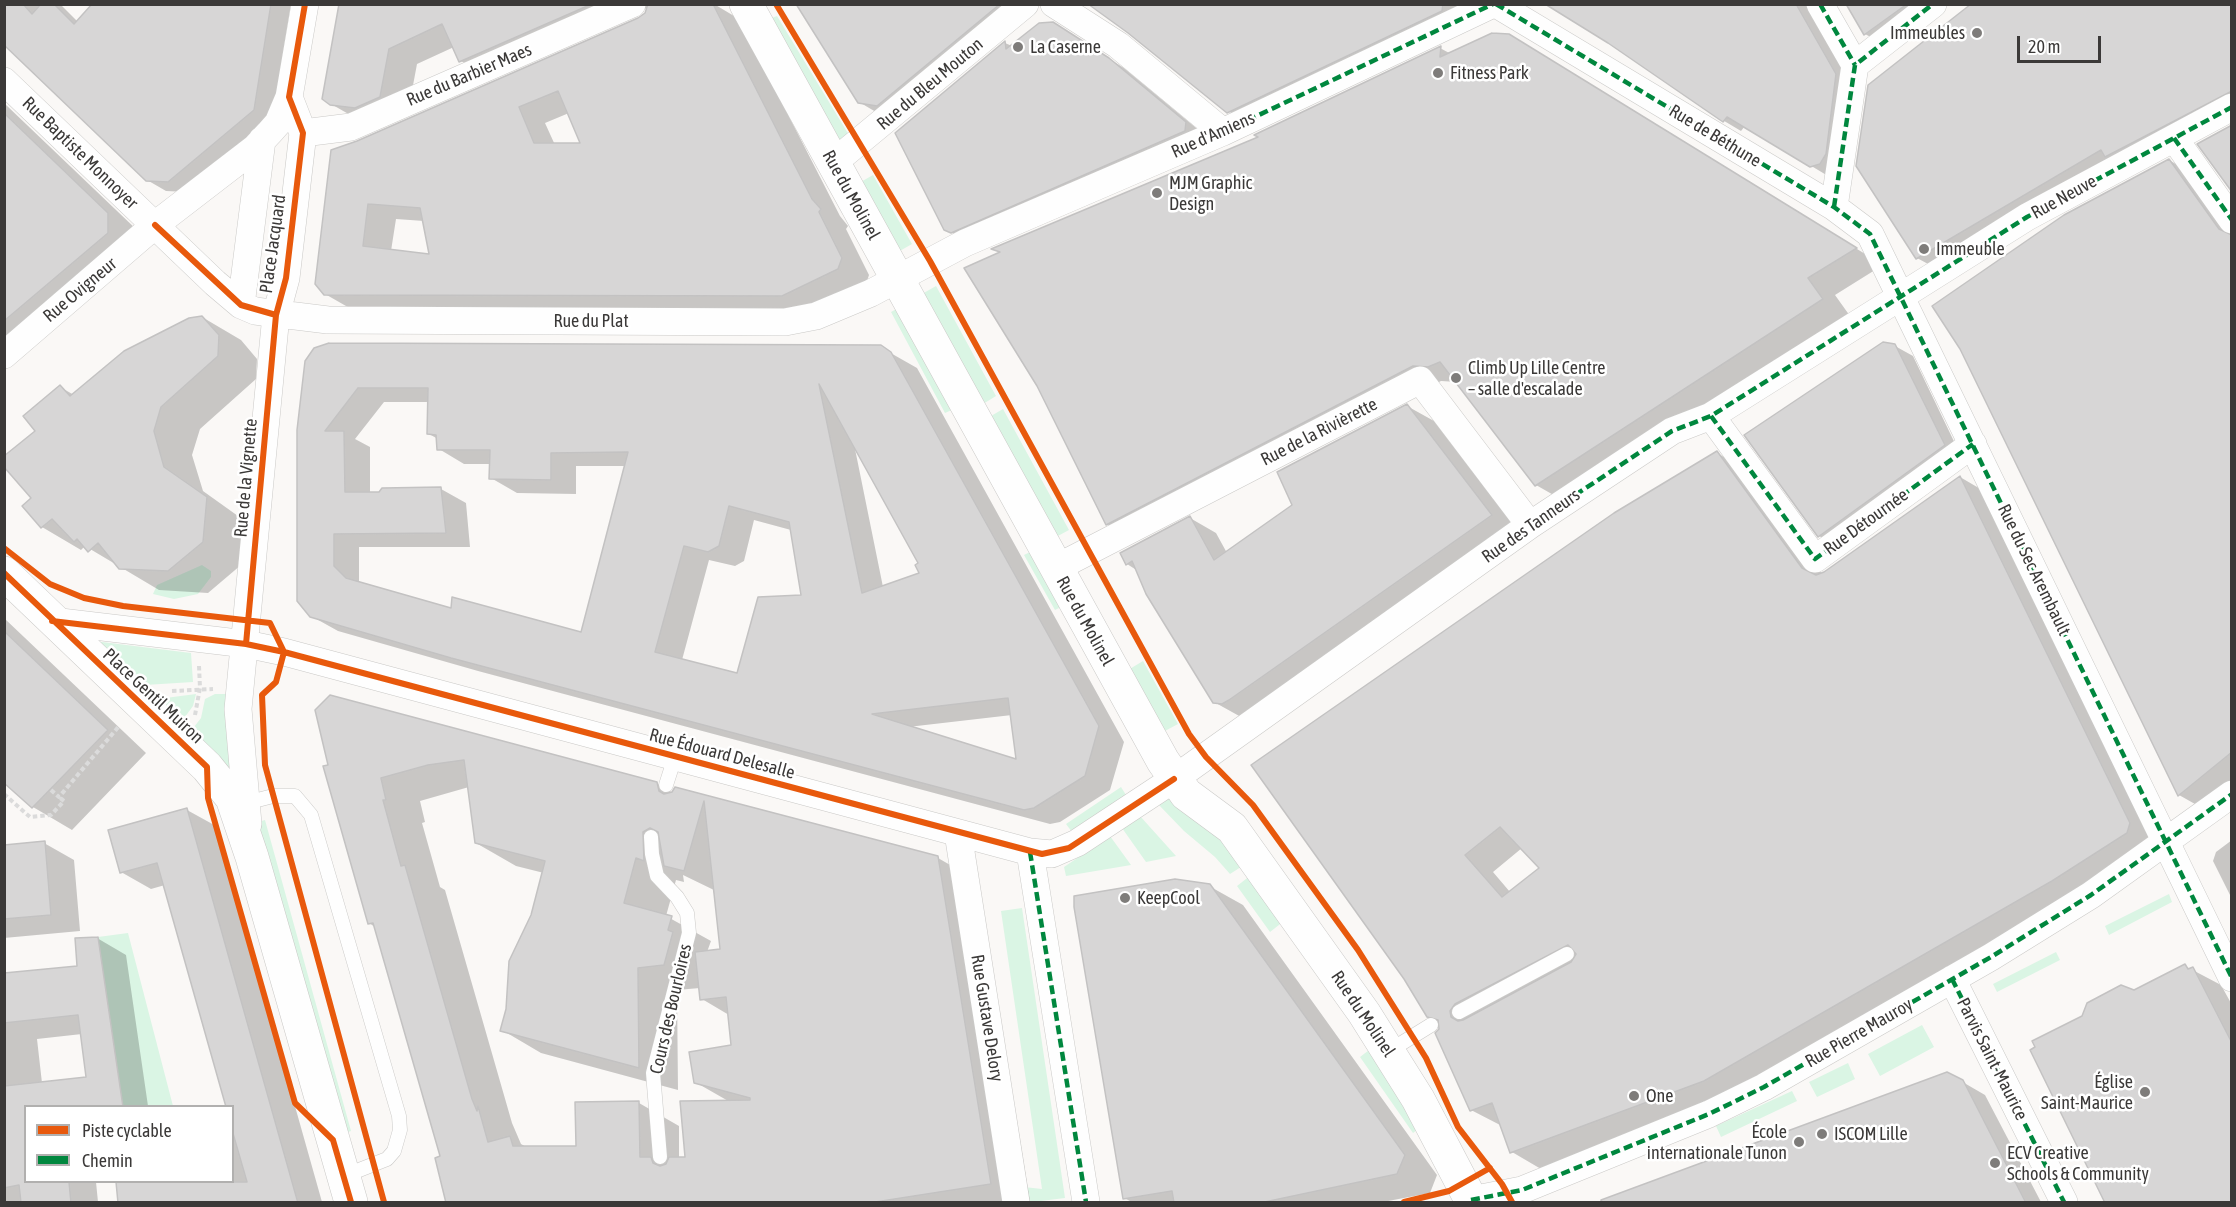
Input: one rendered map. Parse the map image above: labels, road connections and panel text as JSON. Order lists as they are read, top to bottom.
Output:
{
  "streets": {
    "street": [
      "Rue du Barbier Maes",
      "Rue du Bleu Mouton",
      "Rue d'Amiens",
      "Rue de Béthune",
      "Rue Baptiste Monnoyer",
      "Rue du Molinel",
      "Rue Neuve",
      "Place Jacquard",
      "Rue Ovigneur",
      "Rue du Plat",
      "Rue de la Rivièrette",
      "Rue de la Vignette",
      "Rue Détournée",
      "Rue des Tanneurs",
      "Rue du Sec Arembault",
      "Place Gentil Muiron",
      "Rue Édouard Delesalle",
      "Rue Gustave Delory",
      "Rue Pierre Mauroy",
      "Parvis Saint-Maurice"
    ],
    "lane": ["Cours des Bourloires"]
  },
  "crossings": [
    ["Rue du Barbier Maes", "Place Jacquard"],
    ["Rue du Bleu Mouton", "Rue du Molinel"],
    ["Rue d'Amiens", "Rue de Béthune"],
    ["Rue d'Amiens", "Rue du Molinel"],
    ["Rue d'Amiens", "Rue du Plat"],
    ["Rue de Béthune", "Rue Neuve"],
    ["Rue de Béthune", "Rue des Tanneurs"],
    ["Rue de Béthune", "Rue du Sec Arembault"],
    ["Rue Baptiste Monnoyer", "Place Jacquard"],
    ["Rue Baptiste Monnoyer", "Rue Ovigneur"],
    ["Rue du Molinel", "Rue du Plat"],
    ["Rue du Molinel", "Rue de la Rivièrette"],
    ["Rue du Molinel", "Rue des Tanneurs"],
    ["Rue du Molinel", "Rue Édouard Delesalle"],
    ["Rue du Molinel", "Rue Pierre Mauroy"],
    ["Rue Neuve", "Rue des Tanneurs"],
    ["Rue Neuve", "Rue du Sec Arembault"],
    ["Place Jacquard", "Rue Ovigneur"],
    ["Place Jacquard", "Rue du Plat"],
    ["Place Jacquard", "Rue de la Vignette"],
    ["Rue du Plat", "Rue de la Vignette"],
    ["Rue de la Rivièrette", "Rue des Tanneurs"],
    ["Rue de la Vignette", "Place Gentil Muiron"],
    ["Rue de la Vignette", "Rue Édouard Delesalle"],
    ["Rue Détournée", "Rue des Tanneurs"],
    ["Rue Détournée", "Rue du Sec Arembault"],
    ["Rue des Tanneurs", "Rue du Sec Arembault"],
    ["Rue des Tanneurs", "Rue Édouard Delesalle"],
    ["Rue du Sec Arembault", "Rue Pierre Mauroy"],
    ["Place Gentil Muiron", "Rue Édouard Delesalle"],
    ["Rue Édouard Delesalle", "Rue Gustave Delory"],
    ["Rue Pierre Mauroy", "Parvis Saint-Maurice"]
  ],
  "places": [
    "Immeubles",
    "La Caserne",
    "Fitness Park",
    "MJM Graphic Design",
    "Immeuble",
    "Climb Up Lille Centre – salle d'escalade",
    "KeepCool",
    "Église Saint-Maurice",
    "One",
    "ISCOM Lille",
    "École internationale Tunon",
    "ECV Creative Schools & Community"
  ],
  "legend": ["Piste cyclable", "Chemin"],
  "scale_bar": "20 m"
}
